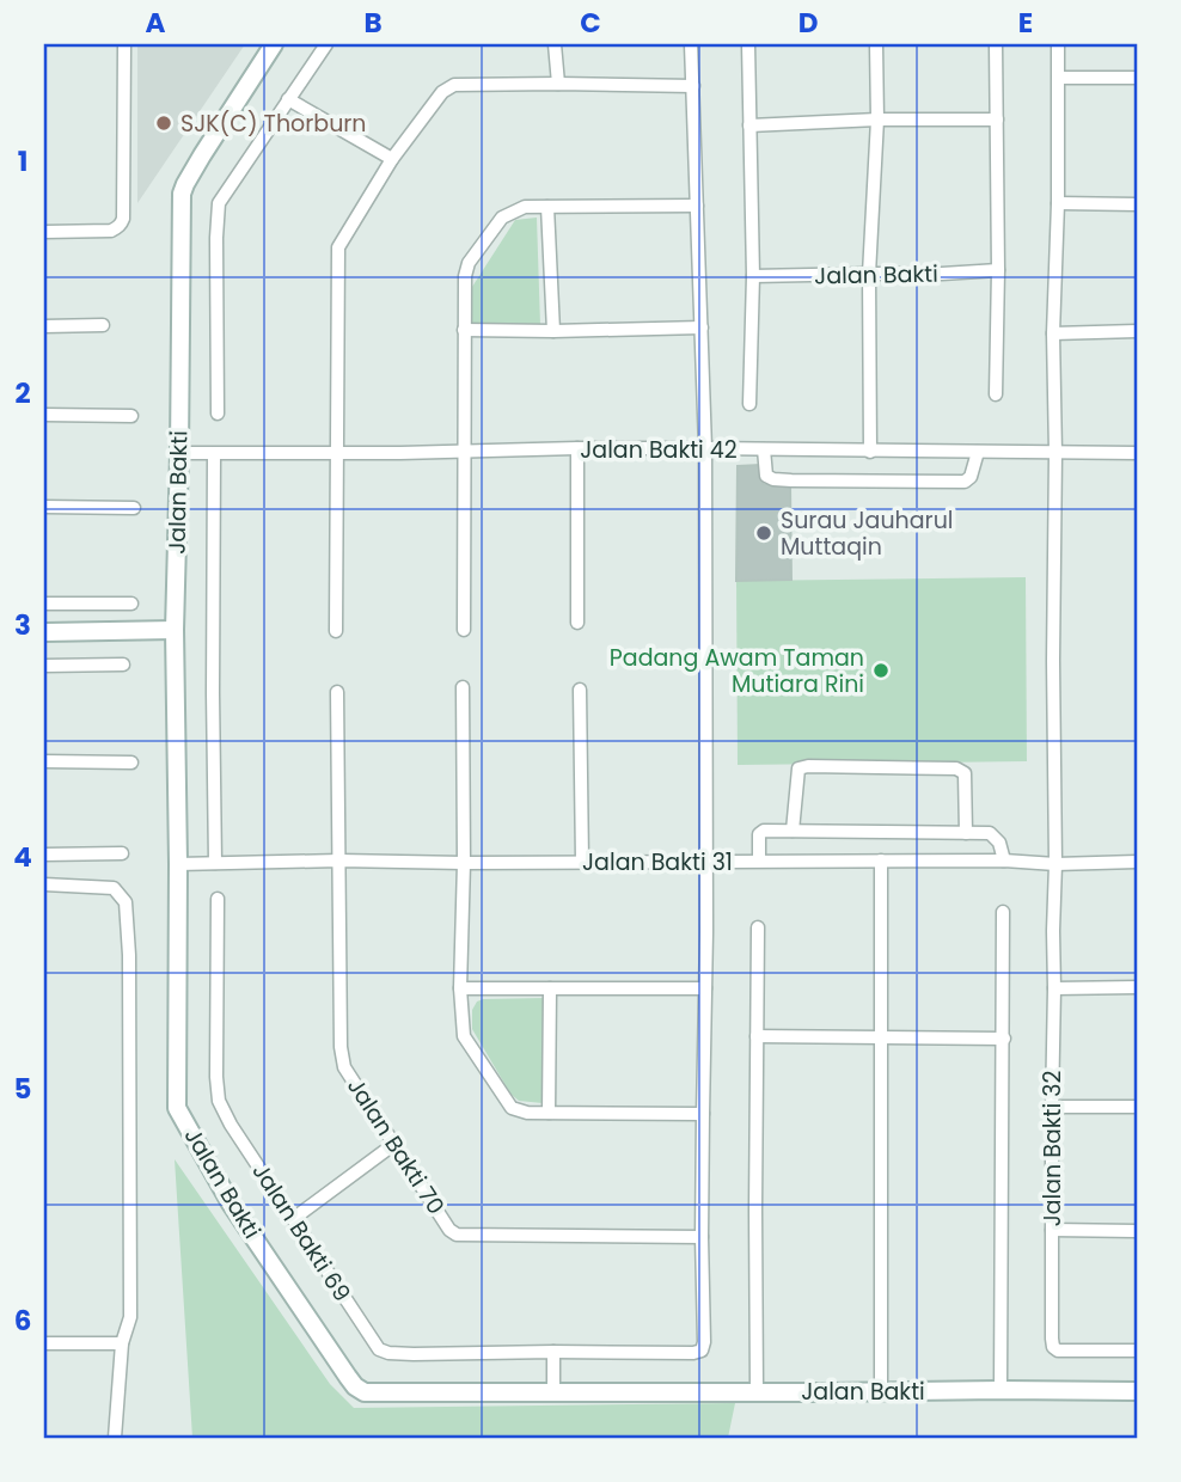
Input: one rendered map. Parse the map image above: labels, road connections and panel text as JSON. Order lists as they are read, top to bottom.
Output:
{
  "streets": {
    "street": [
      "Jalan Bakti",
      "Jalan Bakti 42",
      "Jalan Bakti 31",
      "Jalan Bakti 70",
      "Jalan Bakti 32",
      "Jalan Bakti 69"
    ]
  },
  "crossings": [
    ["Jalan Bakti", "Jalan Bakti 42"],
    ["Jalan Bakti", "Jalan Bakti 31"],
    ["Jalan Bakti", "Jalan Bakti 70"],
    ["Jalan Bakti", "Jalan Bakti 69"],
    ["Jalan Bakti 42", "Jalan Bakti 32"],
    ["Jalan Bakti 31", "Jalan Bakti 70"],
    ["Jalan Bakti 31", "Jalan Bakti 32"]
  ],
  "places": ["SJK(C) Thorburn", "Surau Jauharul Muttaqin", "Padang Awam Taman Mutiara Rini"],
  "grid": {
    "columns": [
      "A",
      "B",
      "C",
      "D",
      "E"
    ],
    "rows": [
      "1",
      "2",
      "3",
      "4",
      "5",
      "6"
    ]
  }
}
